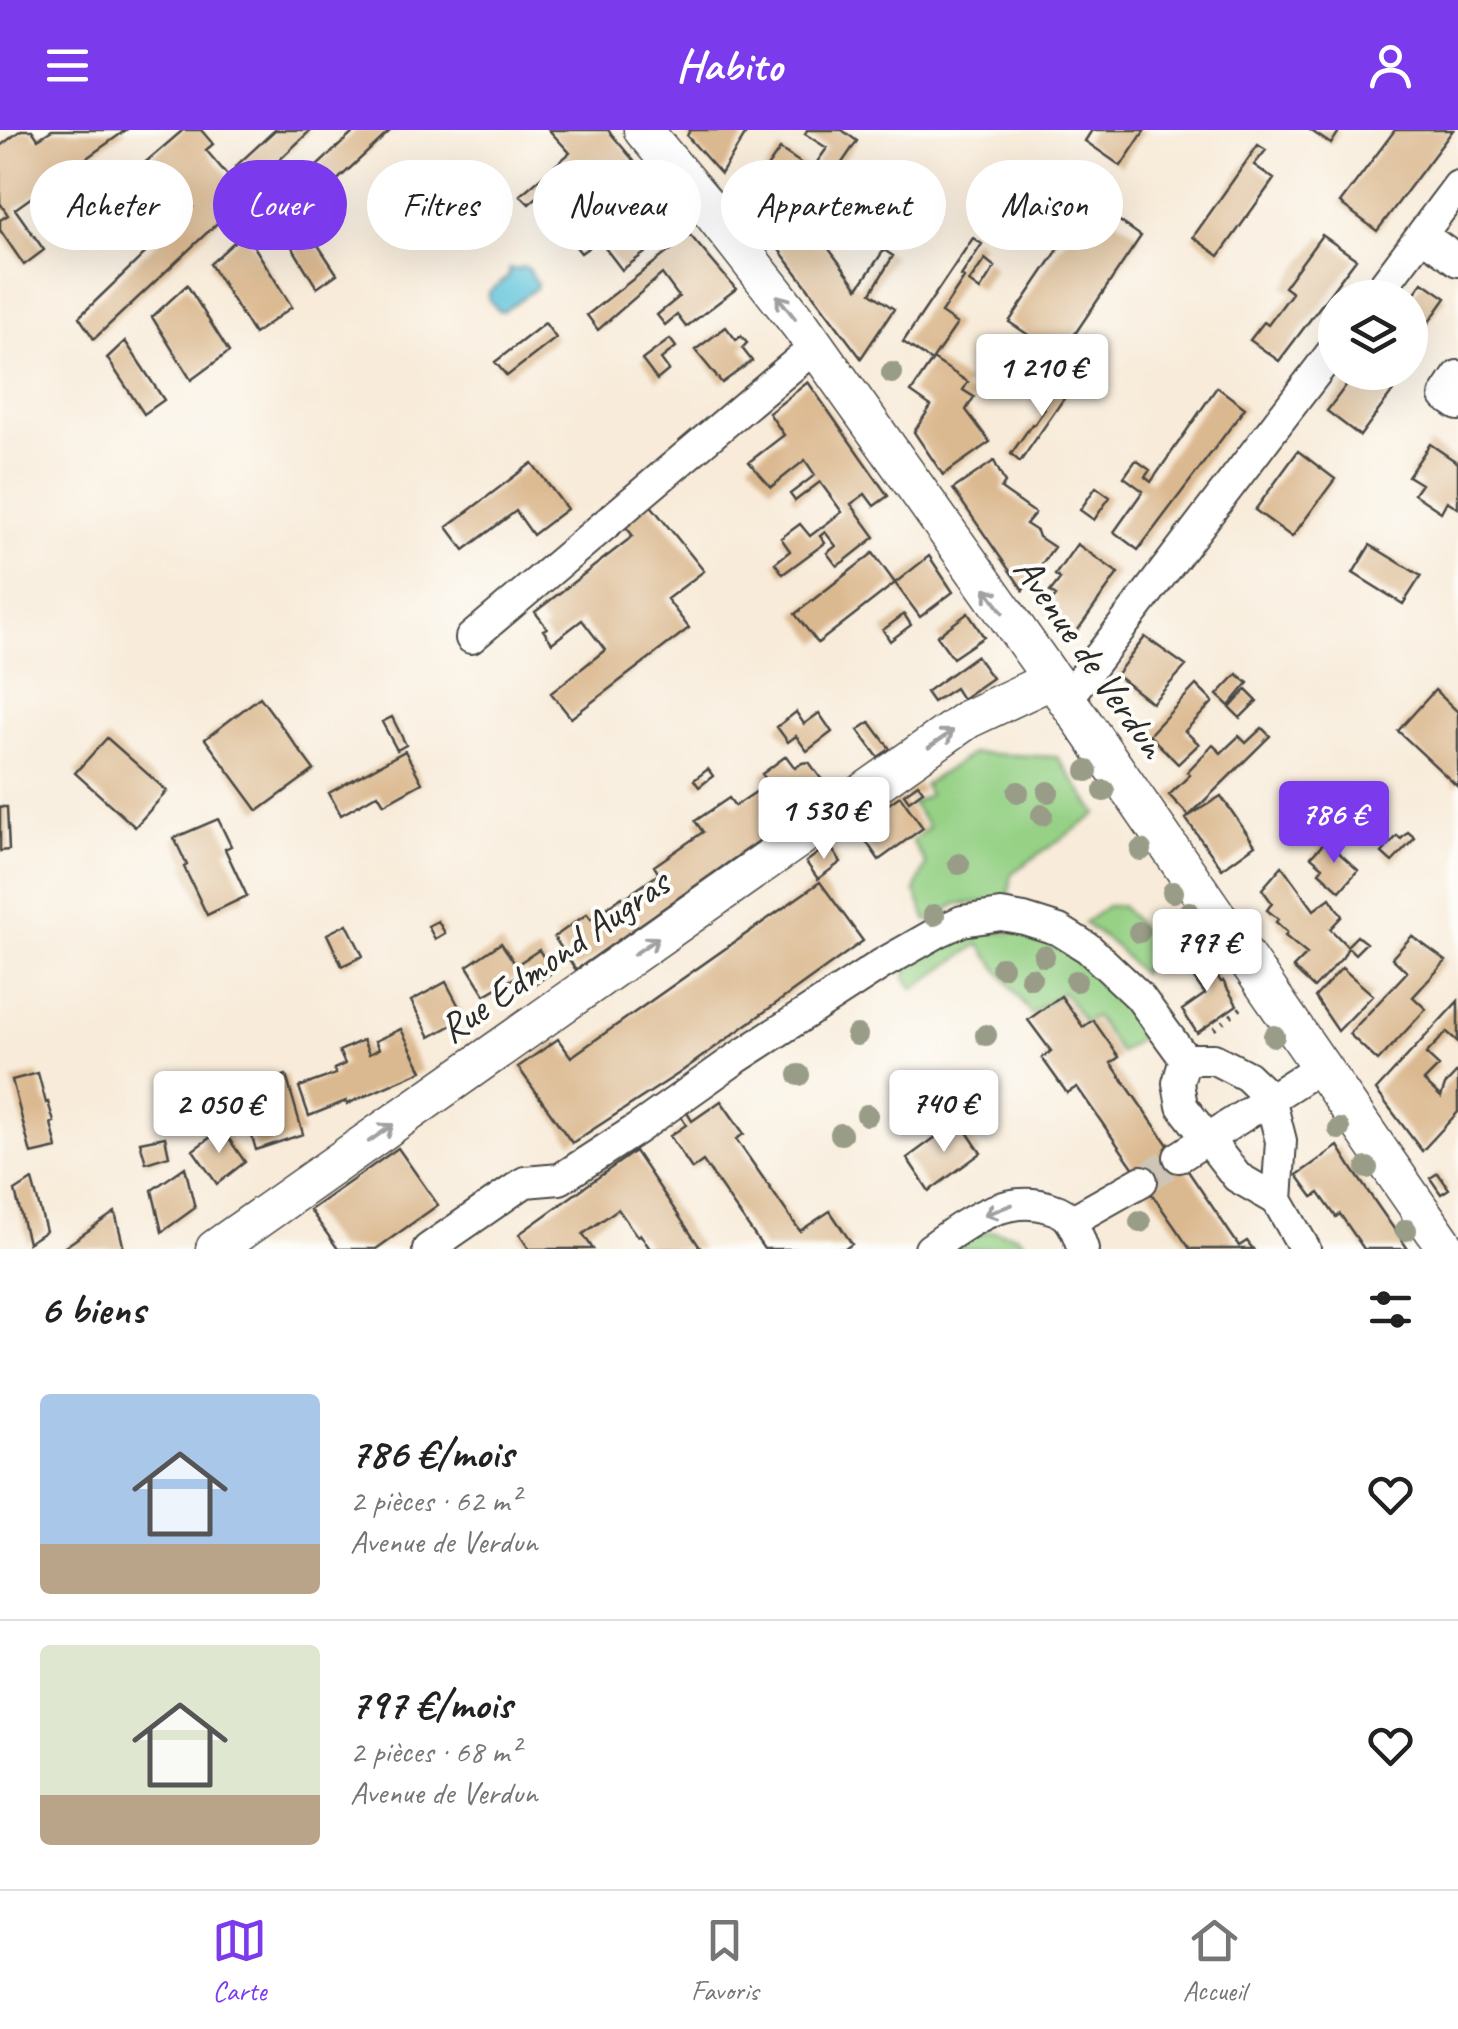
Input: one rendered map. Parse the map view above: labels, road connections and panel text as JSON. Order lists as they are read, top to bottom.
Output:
{
  "streets": {
    "main road": ["Avenue de Verdun", "Rue Edmond Augras"]
  },
  "crossings": [
    ["Avenue de Verdun", "Rue Edmond Augras"]
  ],
  "one_way": ["Avenue de Verdun", "Rue Edmond Augras"],
  "page": {
    "header": "Habito",
    "chip": [
      "Acheter",
      "Louer",
      "Filtres",
      "Nouveau",
      "Appartement",
      "Maison"
    ],
    "price": [
      "1 210 €",
      "1 530 €",
      "786 €",
      "797 €",
      "740 €",
      "2 050 €"
    ],
    "heading": "6 biens",
    "list": [
      {
        "name": "786 €/mois",
        "note": "2 pièces · 62 m² · Avenue de Verdun"
      },
      {
        "name": "797 €/mois",
        "note": "2 pièces · 68 m² · Avenue de Verdun"
      }
    ],
    "tabs": ["Carte", "Favoris", "Accueil"]
  }
}
